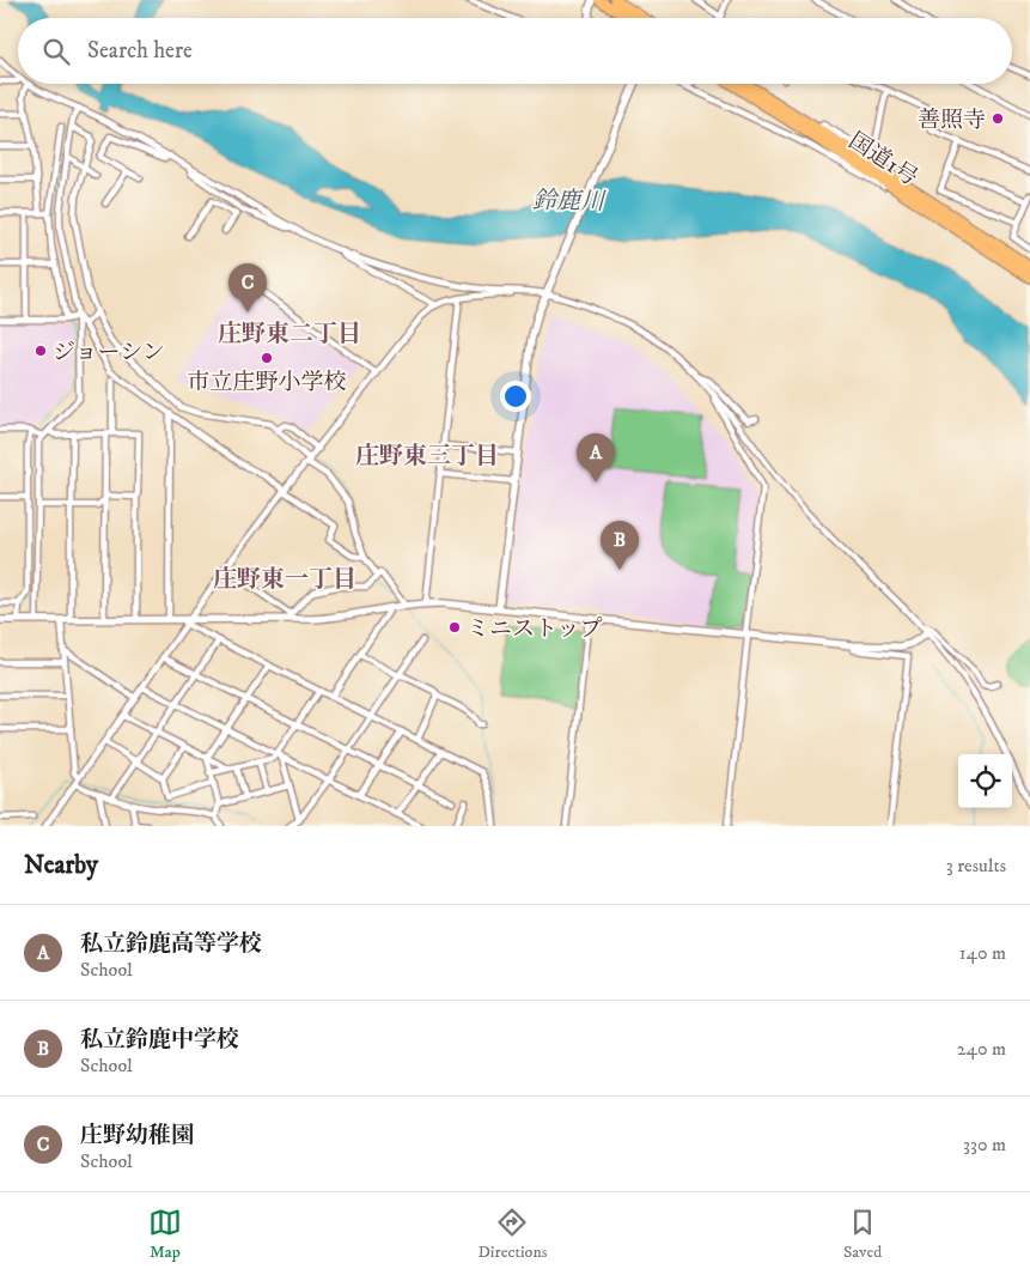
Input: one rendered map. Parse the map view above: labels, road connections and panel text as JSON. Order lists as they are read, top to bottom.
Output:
{
  "streets": {
    "highway": ["国道1号"]
  },
  "districts": ["庄野東二丁目", "庄野東三丁目", "庄野東一丁目"],
  "water": ["鈴鹿川"],
  "places": [
    "善照寺",
    "ジョーシン",
    "市立庄野小学校",
    "ミニストップ"
  ],
  "page": {
    "search": "Search here",
    "pins": ["C", "A", "B"],
    "heading": ["Nearby", "3 results"],
    "list": [
      {
        "mark": "A",
        "name": "私立鈴鹿高等学校",
        "note": "School",
        "value": "140 m"
      },
      {
        "mark": "B",
        "name": "私立鈴鹿中学校",
        "note": "School",
        "value": "240 m"
      },
      {
        "mark": "C",
        "name": "庄野幼稚園",
        "note": "School",
        "value": "330 m"
      }
    ],
    "nav": ["Map", "Directions", "Saved"]
  }
}
